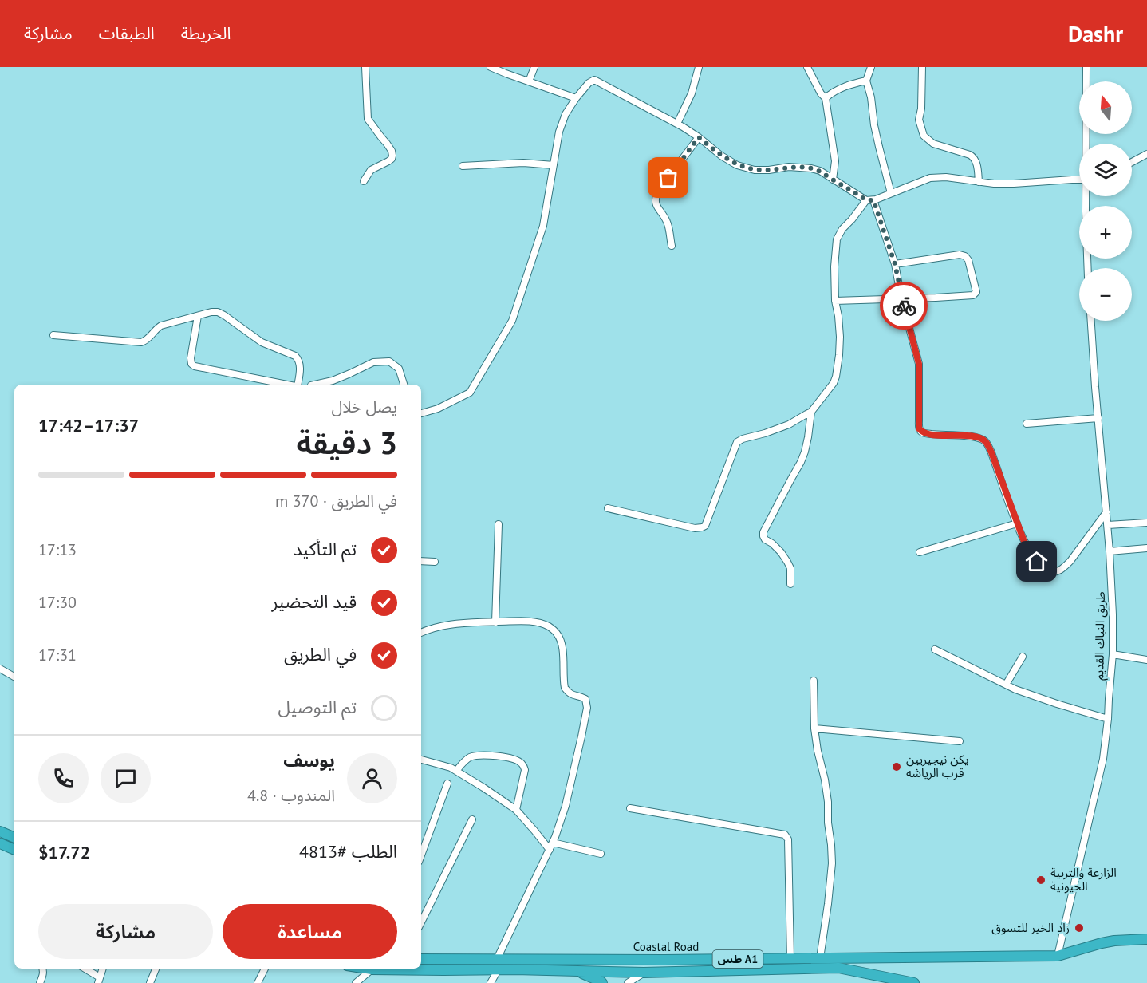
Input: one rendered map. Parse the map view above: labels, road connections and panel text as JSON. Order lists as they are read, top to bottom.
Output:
{
  "streets": {
    "highway": ["Coastal Road", "طس A1"],
    "street": ["طريق النباك القديم"]
  },
  "crossings": [
    ["طريق النباك القديم", "Coastal Road"]
  ],
  "places": ["يكن نيجيريين قرب الرياشه", "الزارعة والتربية الحيونية", "زاد الخير للتسوق"],
  "north": "top",
  "page": {
    "header": "Dashr",
    "nav": ["الخريطة", "الطبقات", "مشاركة"],
    "map_buttons": ["+", "−"],
    "heading": ["3 دقيقة", "يصل خلال", "17:37–17:42"],
    "panel": [
      "يوسف",
      "المندوب · 4.8",
      "الطلب #4813",
      "$17.72"
    ],
    "bar": "في الطريق · 370 m",
    "list": [
      ["تم التأكيد", "17:13"],
      ["قيد التحضير", "17:30"],
      ["في الطريق", "17:31"],
      "تم التوصيل"
    ],
    "buttons": ["مساعدة", "مشاركة"]
  }
}
